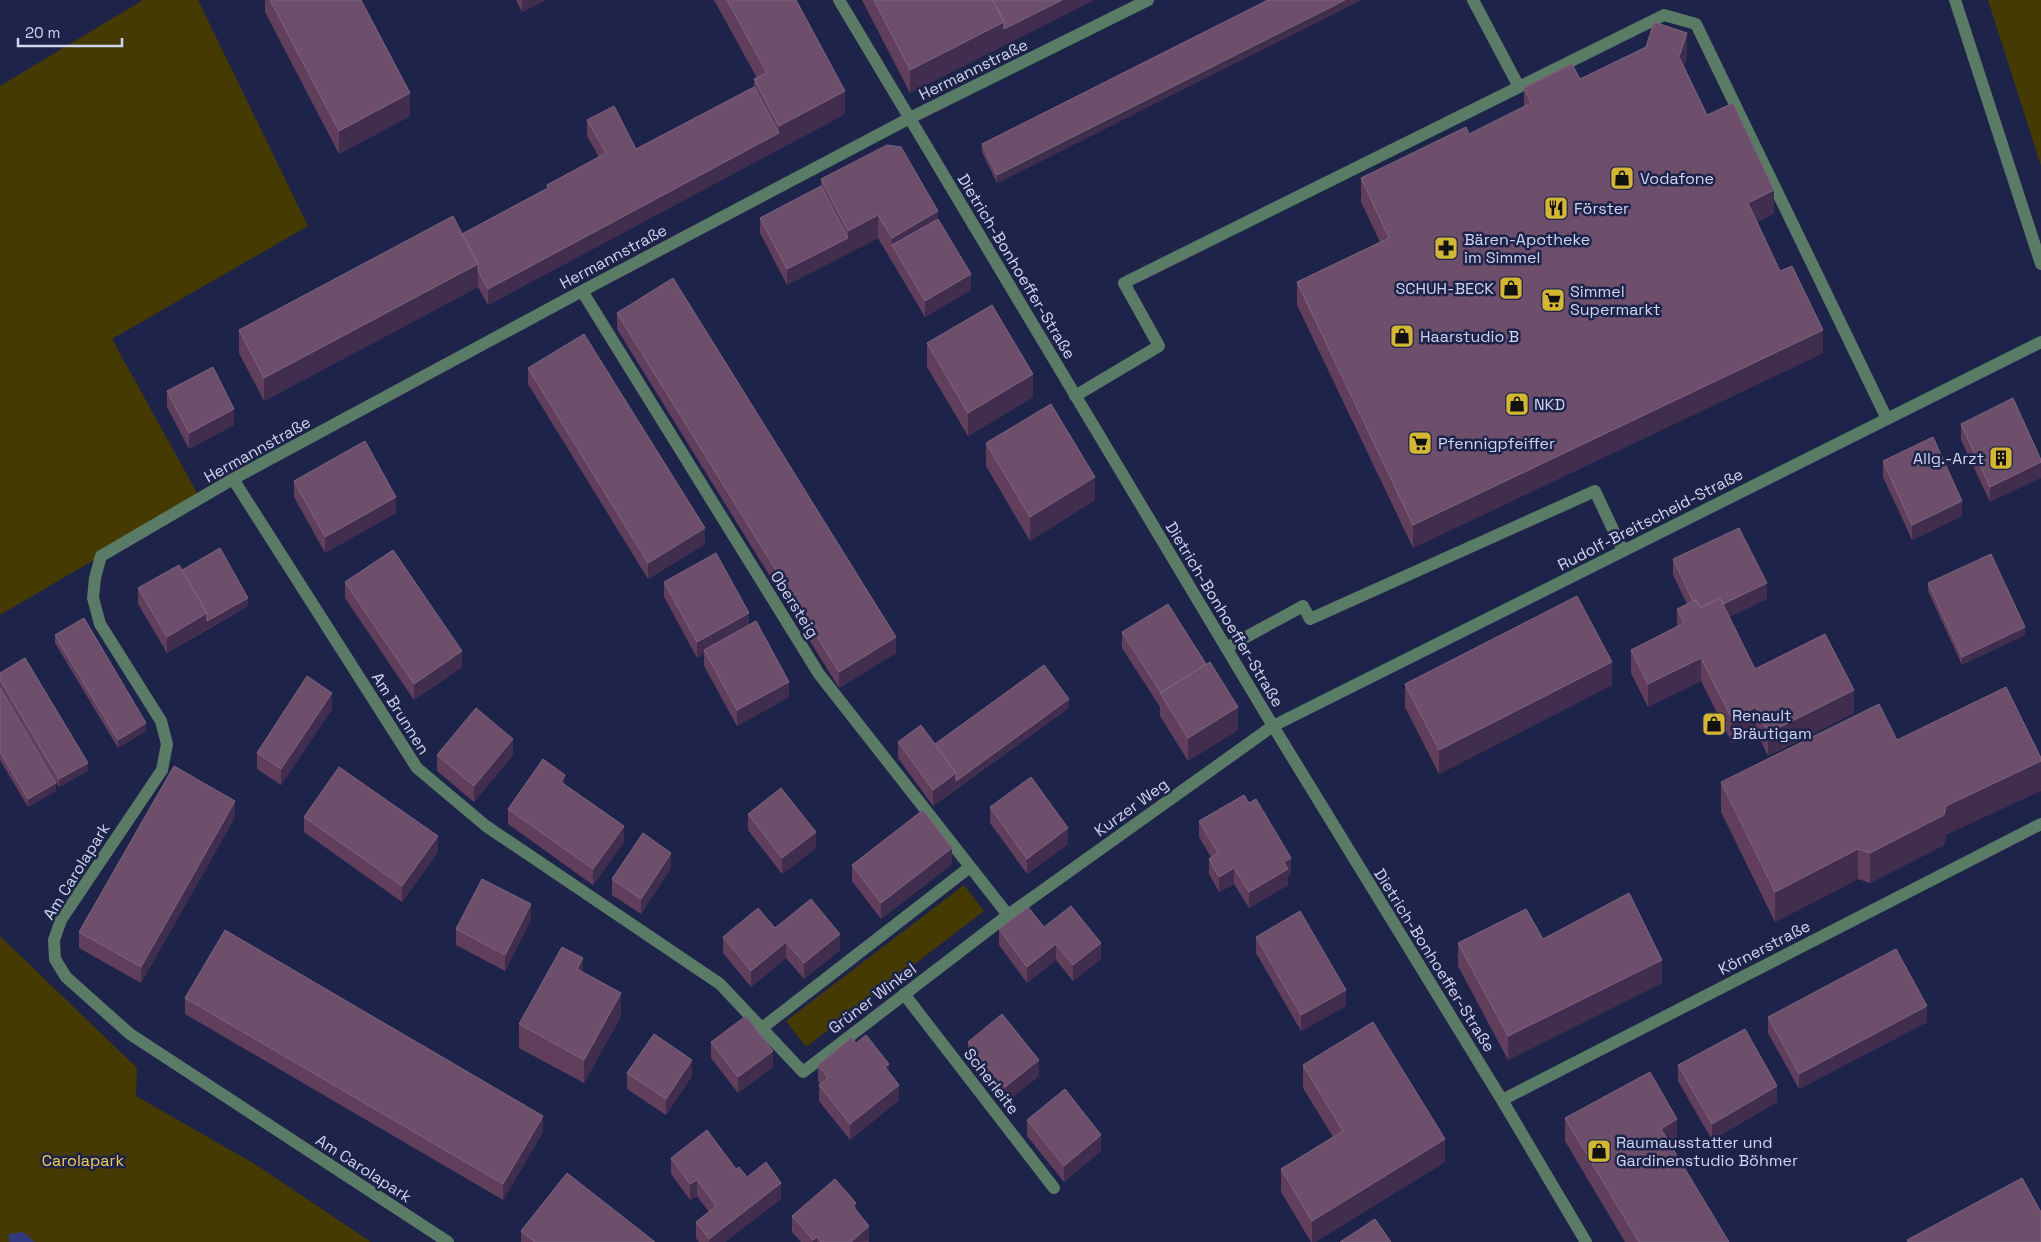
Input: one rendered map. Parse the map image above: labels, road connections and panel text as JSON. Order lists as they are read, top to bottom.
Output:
{
  "streets": {
    "street": [
      "Hermannstraße",
      "Dietrich-Bonhoeffer-Straße",
      "Rudolf-Breitscheid-Straße",
      "Obersteig",
      "Am Brunnen",
      "Kurzer Weg",
      "Am Carolapark",
      "Körnerstraße",
      "Grüner Winkel",
      "Scherleite"
    ]
  },
  "crossings": [
    ["Hermannstraße", "Dietrich-Bonhoeffer-Straße"],
    ["Hermannstraße", "Obersteig"],
    ["Hermannstraße", "Am Brunnen"],
    ["Hermannstraße", "Am Carolapark"],
    ["Dietrich-Bonhoeffer-Straße", "Rudolf-Breitscheid-Straße"],
    ["Dietrich-Bonhoeffer-Straße", "Kurzer Weg"],
    ["Dietrich-Bonhoeffer-Straße", "Körnerstraße"],
    ["Rudolf-Breitscheid-Straße", "Kurzer Weg"],
    ["Obersteig", "Kurzer Weg"],
    ["Obersteig", "Grüner Winkel"],
    ["Am Brunnen", "Grüner Winkel"],
    ["Kurzer Weg", "Grüner Winkel"],
    ["Grüner Winkel", "Scherleite"]
  ],
  "parks": ["Carolapark"],
  "places": {
    "shop": [
      "Vodafone",
      "SCHUH-BECK",
      "Haarstudio B",
      "NKD",
      "Renault Bräutigam",
      "Raumausstatter und Gardinenstudio Böhmer"
    ],
    "restaurant": ["Förster"],
    "pharmacy": ["Bären-Apotheke im Simmel"],
    "supermarket": ["Simmel Supermarkt", "Pfennigpfeiffer"],
    "building": ["Allg.-Arzt"]
  },
  "scale_bar": "20 m"
}
